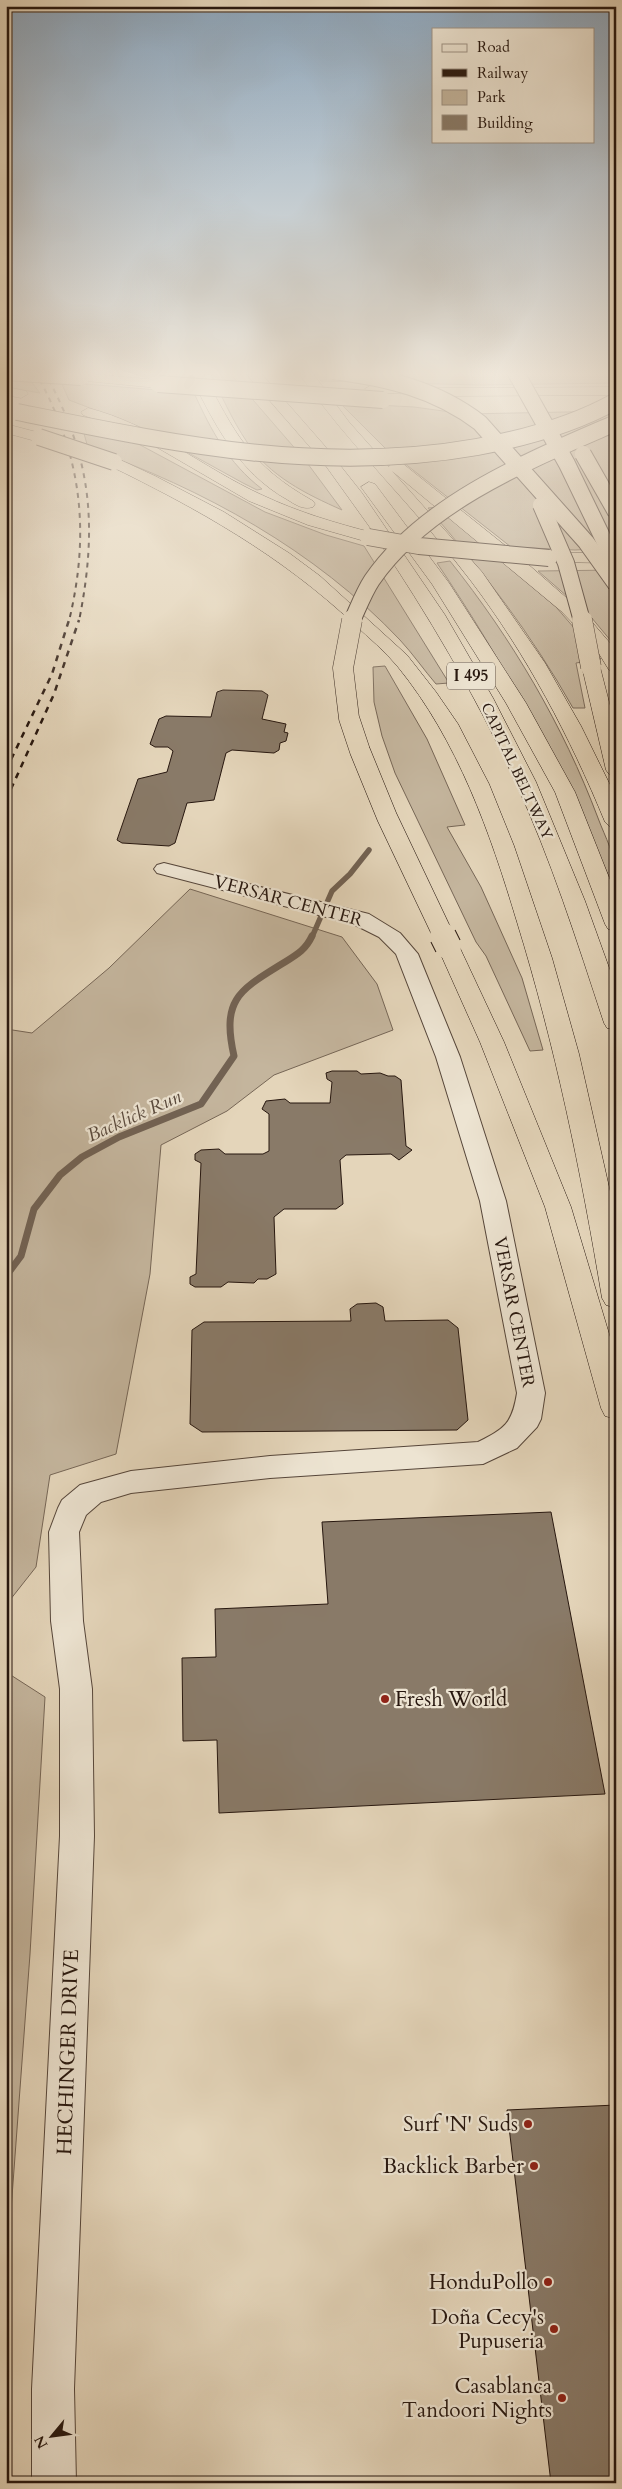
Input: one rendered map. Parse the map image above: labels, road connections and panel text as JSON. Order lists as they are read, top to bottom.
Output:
{
  "streets": {
    "highway": ["I 495", "CAPITAL BELTWAY"],
    "street": ["VERSAR CENTER", "HECHINGER DRIVE"]
  },
  "crossings": [
    ["VERSAR CENTER", "HECHINGER DRIVE"]
  ],
  "water": ["Backlick Run"],
  "places": [
    "Fresh World",
    "Surf 'N' Suds",
    "Backlick Barber",
    "HonduPollo",
    "Doña Cecy's Pupuseria",
    "Casablanca Tandoori Nights"
  ],
  "legend": [
    "Road",
    "Railway",
    "Park",
    "Building"
  ],
  "north": "bottom left"
}
